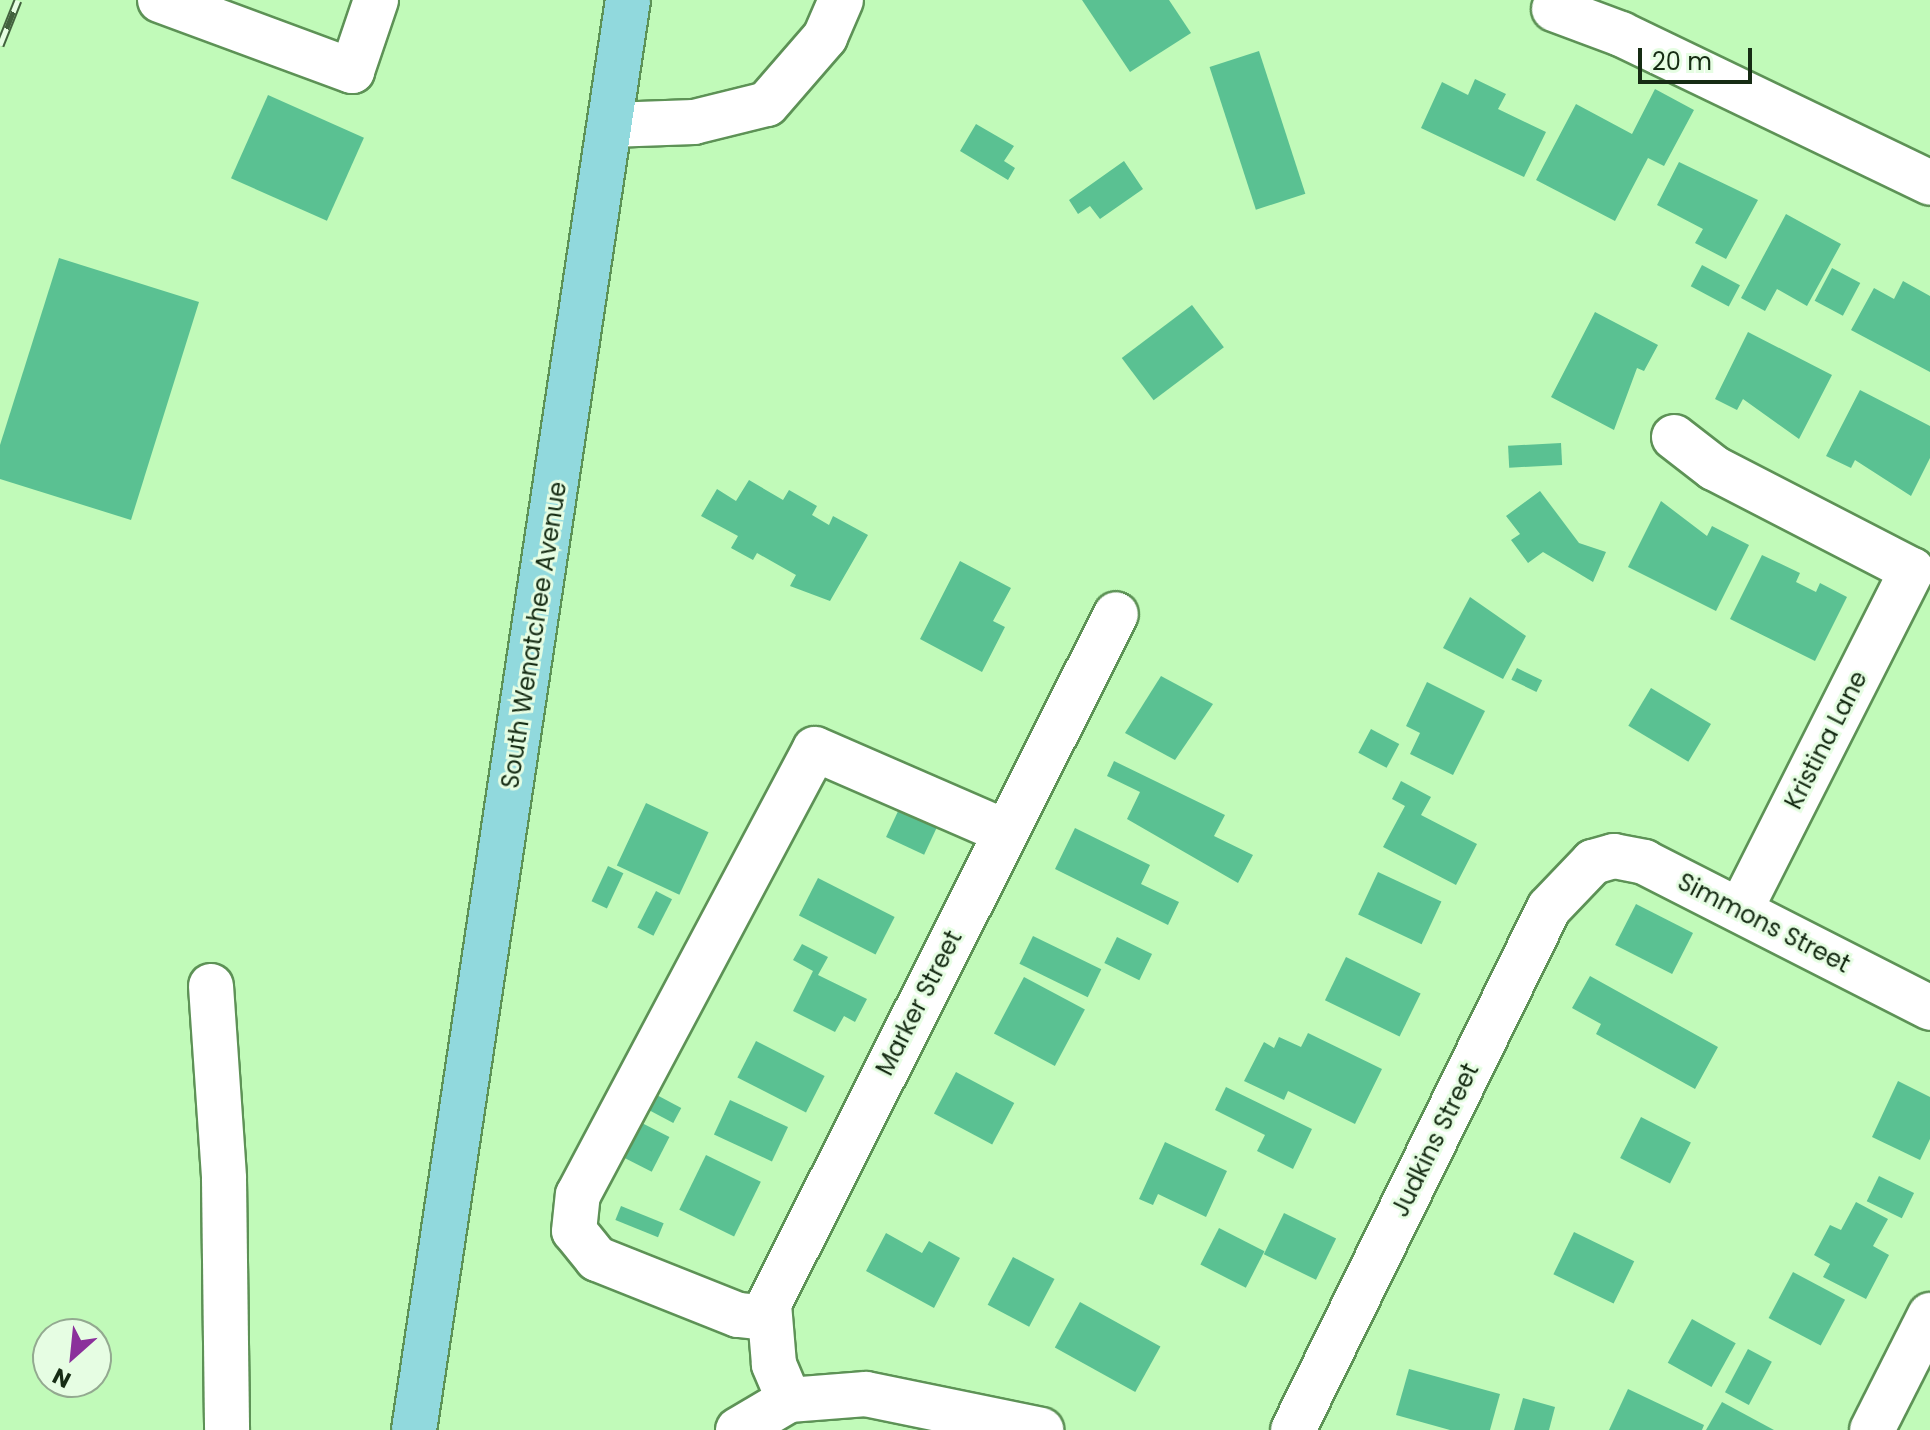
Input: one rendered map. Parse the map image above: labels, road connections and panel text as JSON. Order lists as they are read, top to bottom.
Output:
{
  "streets": {
    "main road": ["South Wenatchee Avenue"],
    "street": [
      "Kristina Lane",
      "Simmons Street",
      "Marker Street",
      "Judkins Street"
    ]
  },
  "crossings": [
    ["Kristina Lane", "Simmons Street"],
    ["Simmons Street", "Judkins Street"]
  ],
  "scale_bar": "20 m",
  "north": "bottom left"
}
